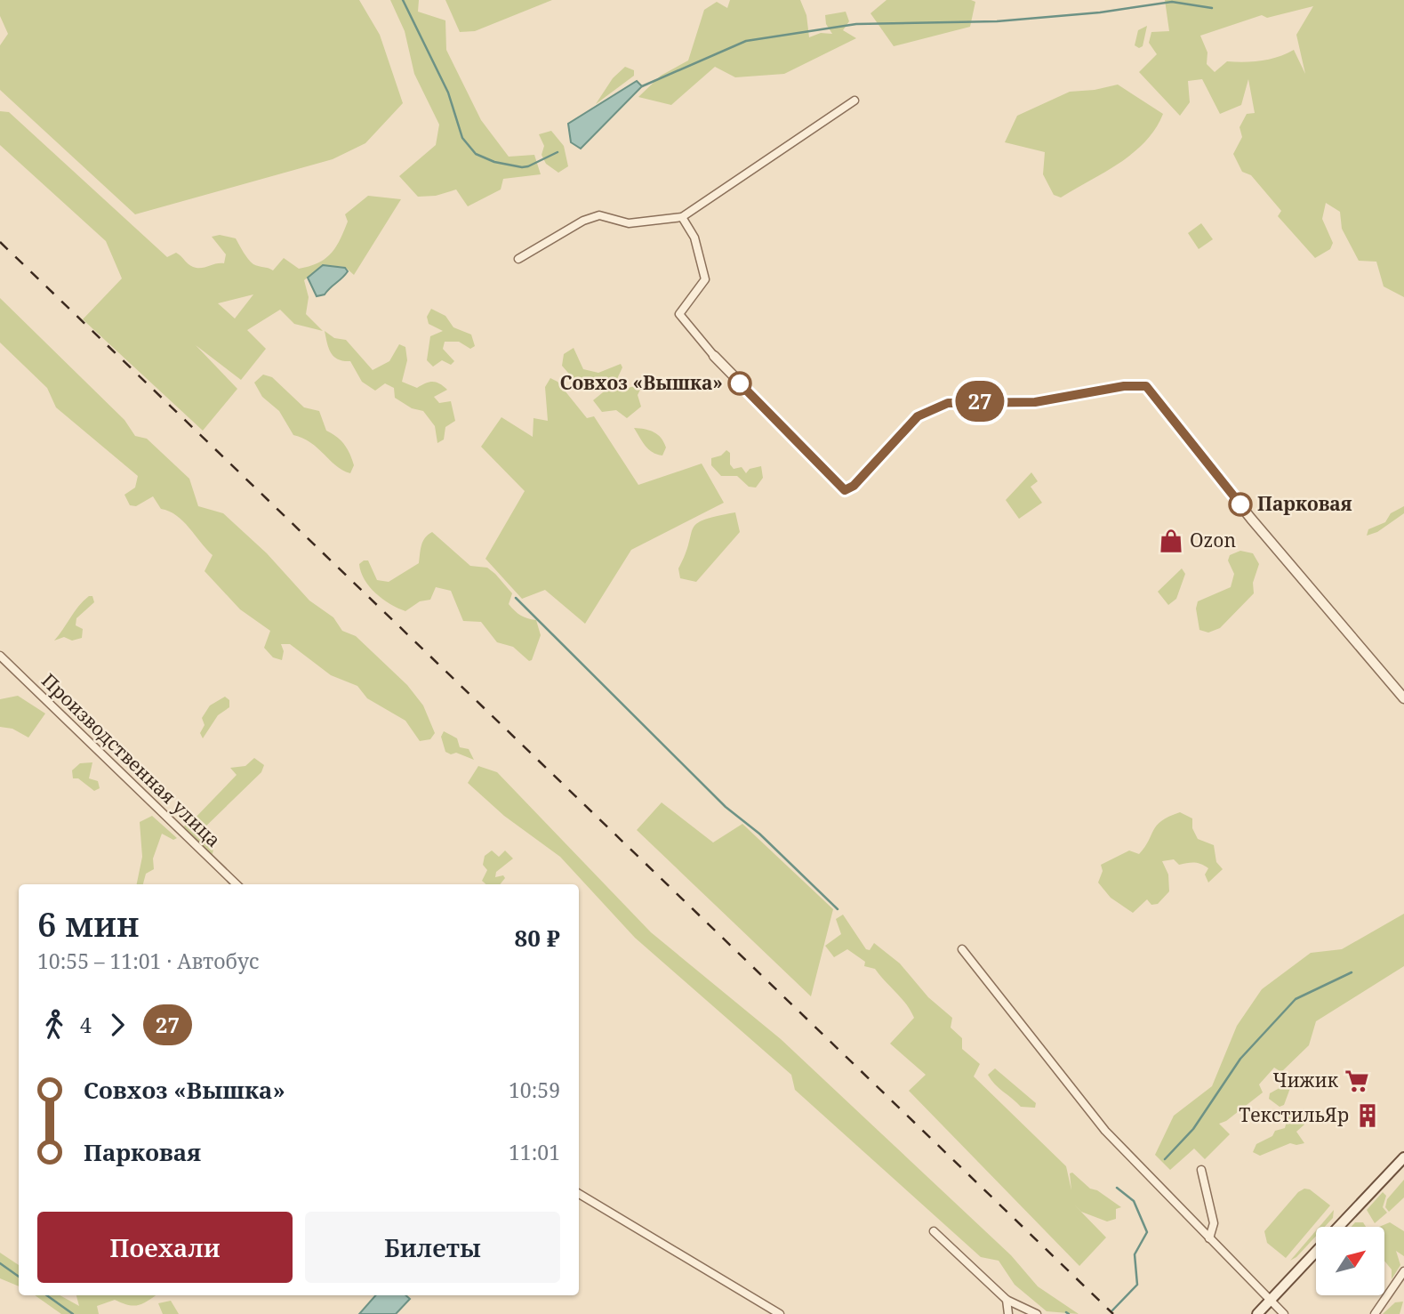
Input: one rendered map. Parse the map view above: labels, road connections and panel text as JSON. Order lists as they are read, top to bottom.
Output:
{
  "streets": {
    "street": ["Производственная улица"]
  },
  "places": {
    "other": ["Совхоз «Вышка»", "Парковая"],
    "shop": ["Ozon"],
    "supermarket": ["Чижик"],
    "building": ["ТекстильЯр"]
  },
  "lines": ["bus line 27"],
  "north": "top right",
  "page": {
    "on_map": "27",
    "heading": ["6 мин", "10:55 – 11:01 · Автобус", "80 ₽"],
    "legs": ["4", "27"],
    "list": [
      {
        "name": "Совхоз «Вышка»",
        "value": "10:59"
      },
      {
        "name": "Парковая",
        "value": "11:01"
      }
    ],
    "buttons": ["Поехали", "Билеты"]
  }
}
